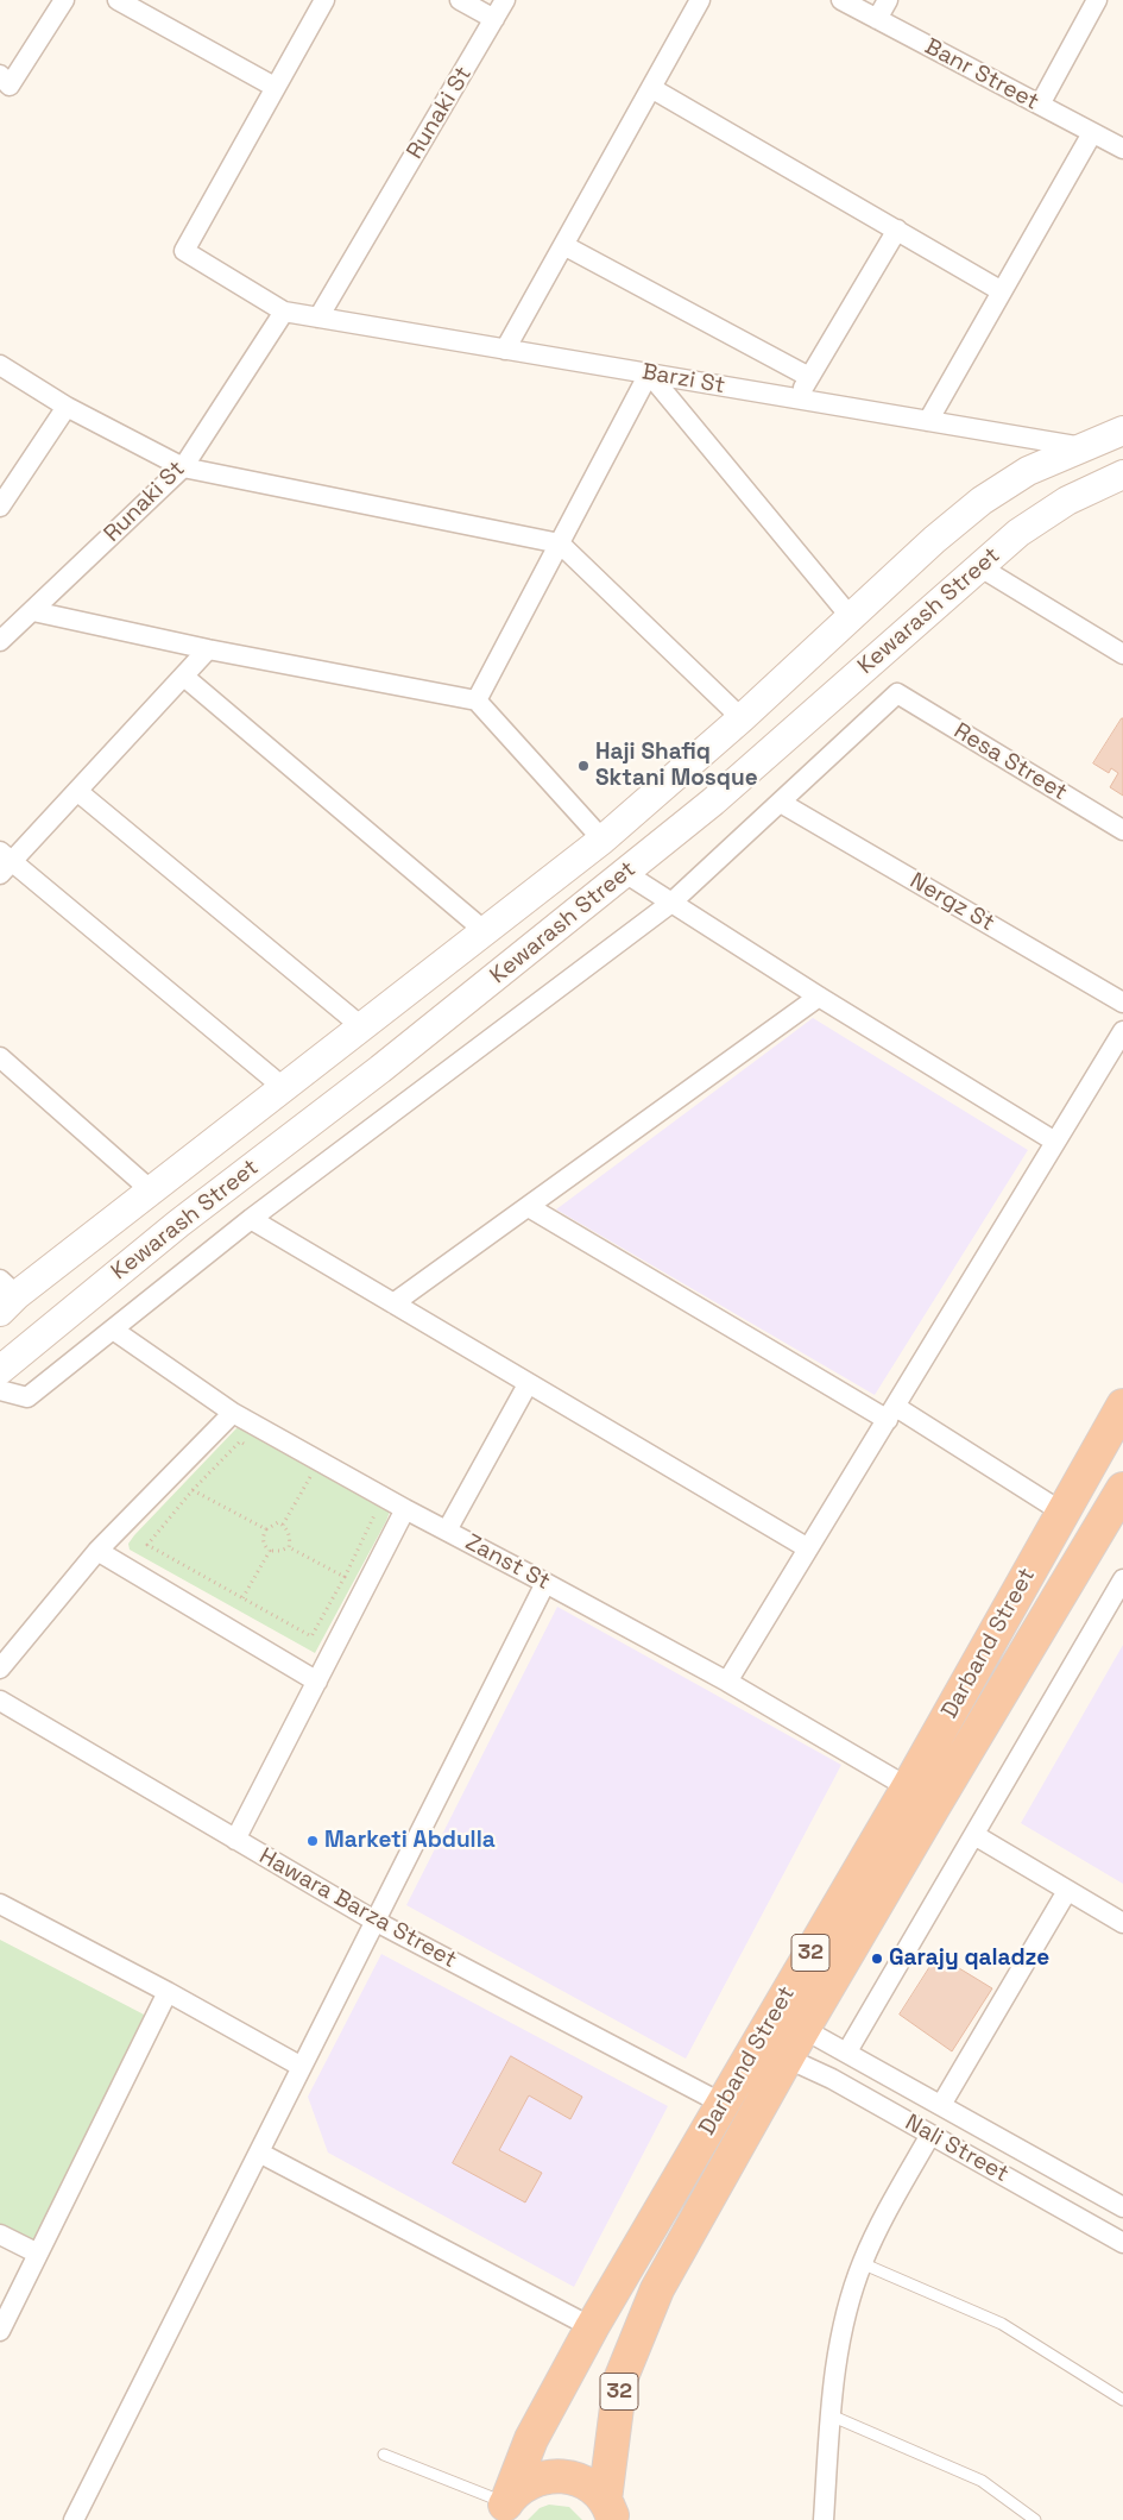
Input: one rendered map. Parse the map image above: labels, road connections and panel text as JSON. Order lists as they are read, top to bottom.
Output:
{
  "streets": {
    "highway": ["Darband Street", "32"],
    "main road": ["Kewarash Street"],
    "street": [
      "Banr Street",
      "Runaki St",
      "Barzi St",
      "Resa Street",
      "Nergz St",
      "Zanst St",
      "Hawara Barza Street",
      "Nali Street"
    ]
  },
  "crossings": [
    ["Runaki St", "Barzi St"],
    ["Barzi St", "Kewarash Street"],
    ["Resa Street", "Nergz St"],
    ["Zanst St", "Darband Street"],
    ["Darband Street", "Hawara Barza Street"],
    ["Darband Street", "32"],
    ["Darband Street", "Nali Street"]
  ],
  "places": ["Haji Shafiq Sktani Mosque", "Marketi Abdulla", "Garajy qaladze"]
}
